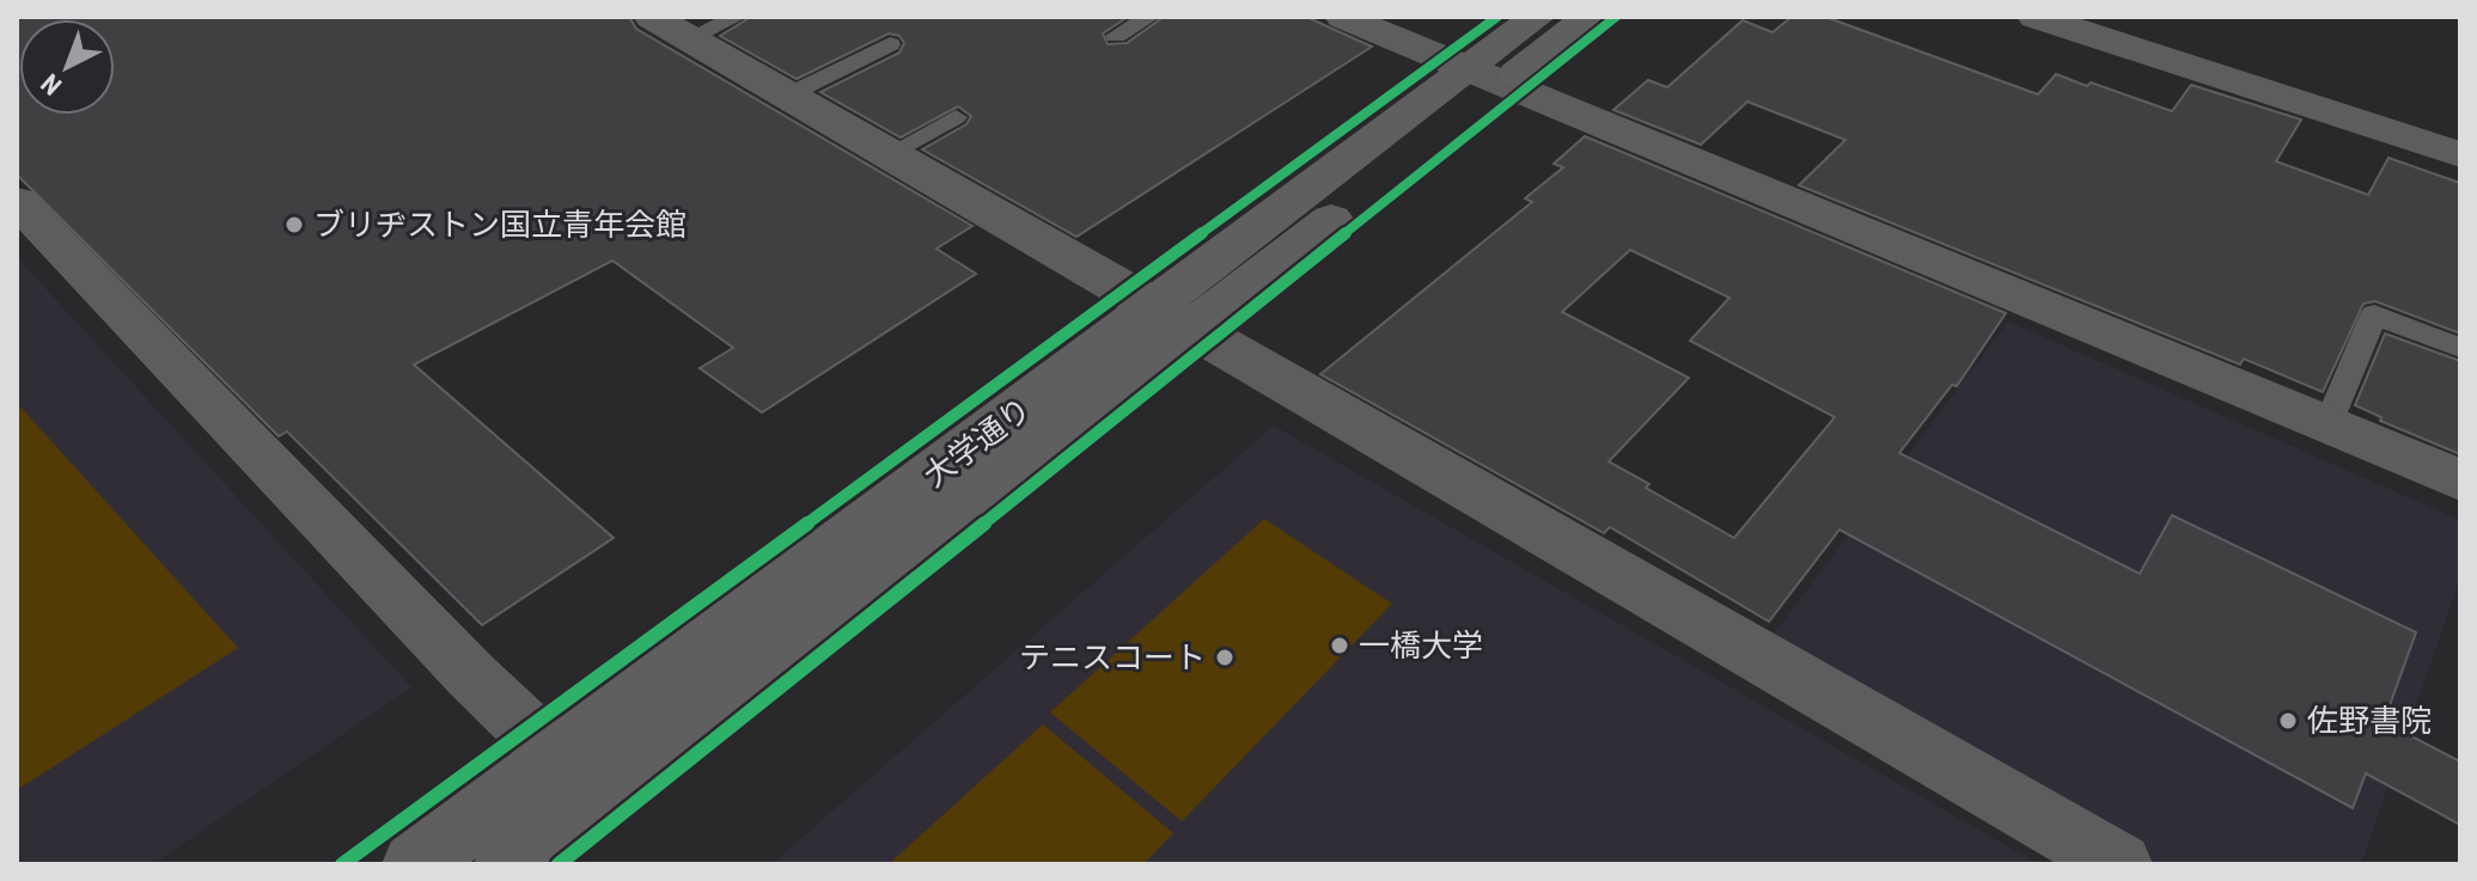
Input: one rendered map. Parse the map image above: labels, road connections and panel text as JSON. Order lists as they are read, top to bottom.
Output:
{
  "streets": {
    "main road": ["大学通り"]
  },
  "places": [
    "ブリヂストン国立青年会館",
    "一橋大学",
    "テニスコート",
    "佐野書院"
  ],
  "north": "bottom left"
}
